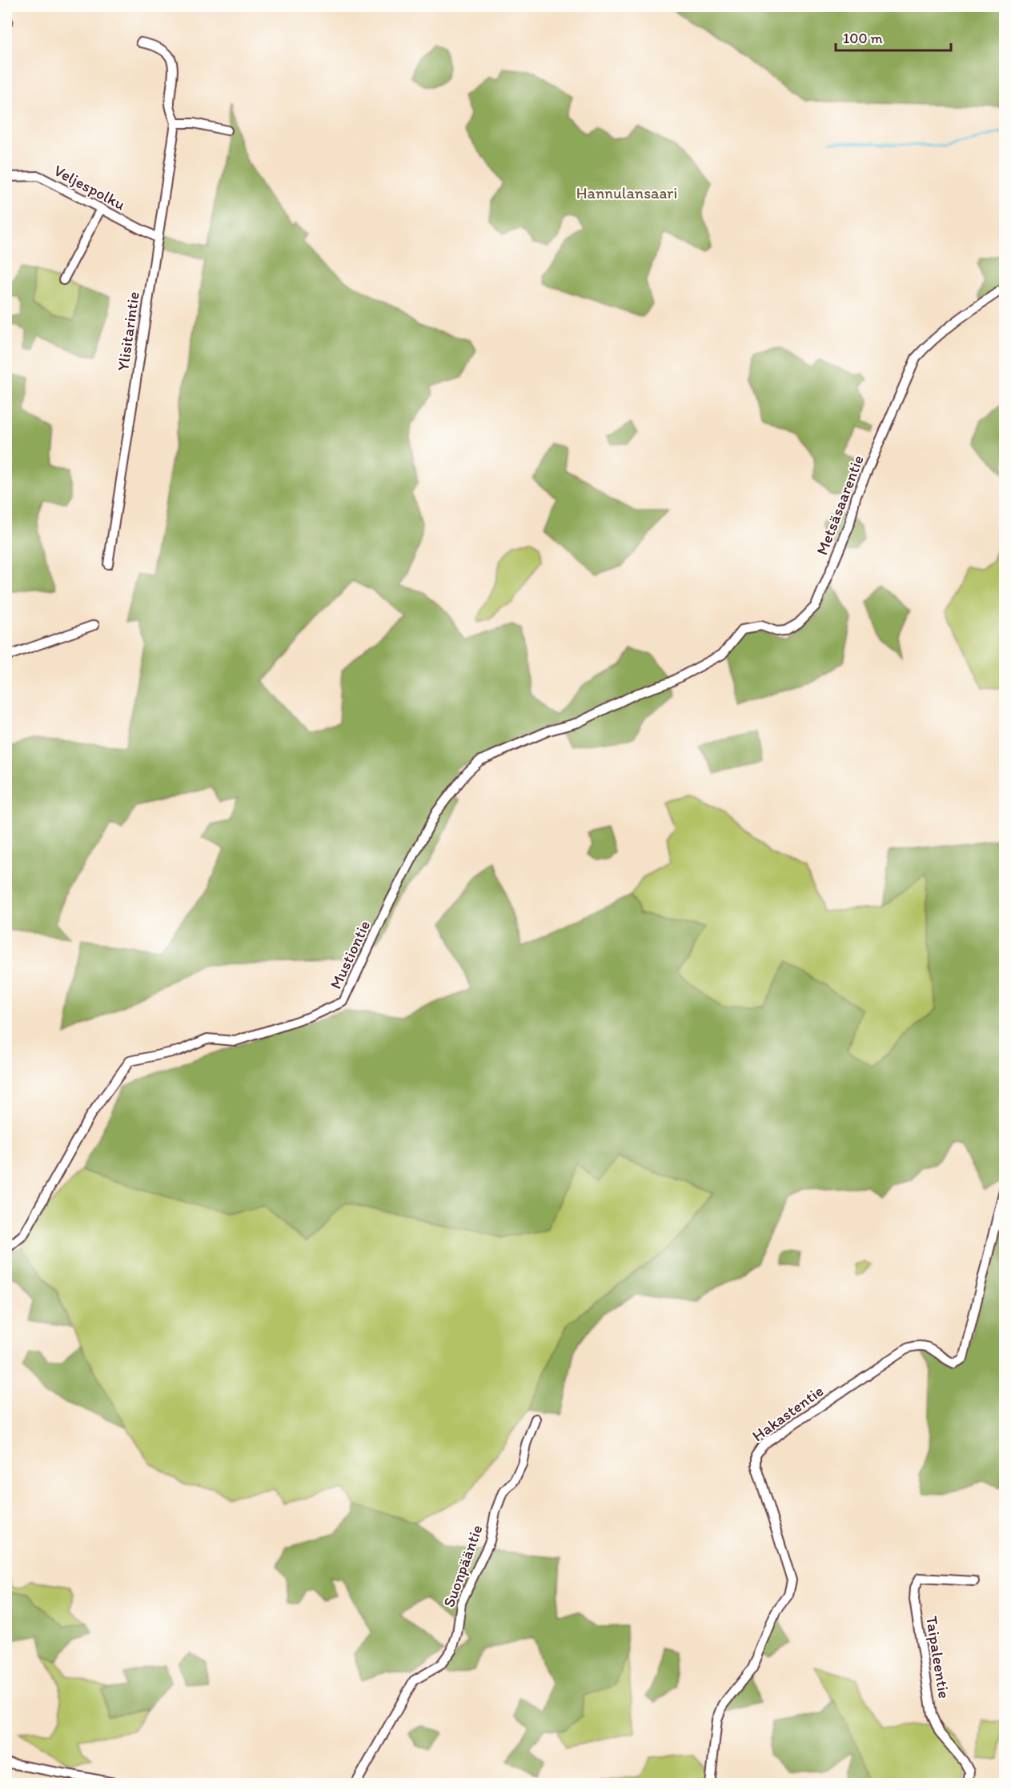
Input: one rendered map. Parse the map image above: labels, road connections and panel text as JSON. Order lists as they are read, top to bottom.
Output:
{
  "streets": {
    "street": [
      "Veljespolku",
      "Ylisitarintie",
      "Metsäsaarentie",
      "Mustiontie",
      "Hakastentie",
      "Suonpääntie",
      "Taipaleentie"
    ]
  },
  "crossings": [
    ["Veljespolku", "Ylisitarintie"],
    ["Metsäsaarentie", "Mustiontie"]
  ],
  "parks": ["Hannulansaari"],
  "scale_bar": "100 m"
}
